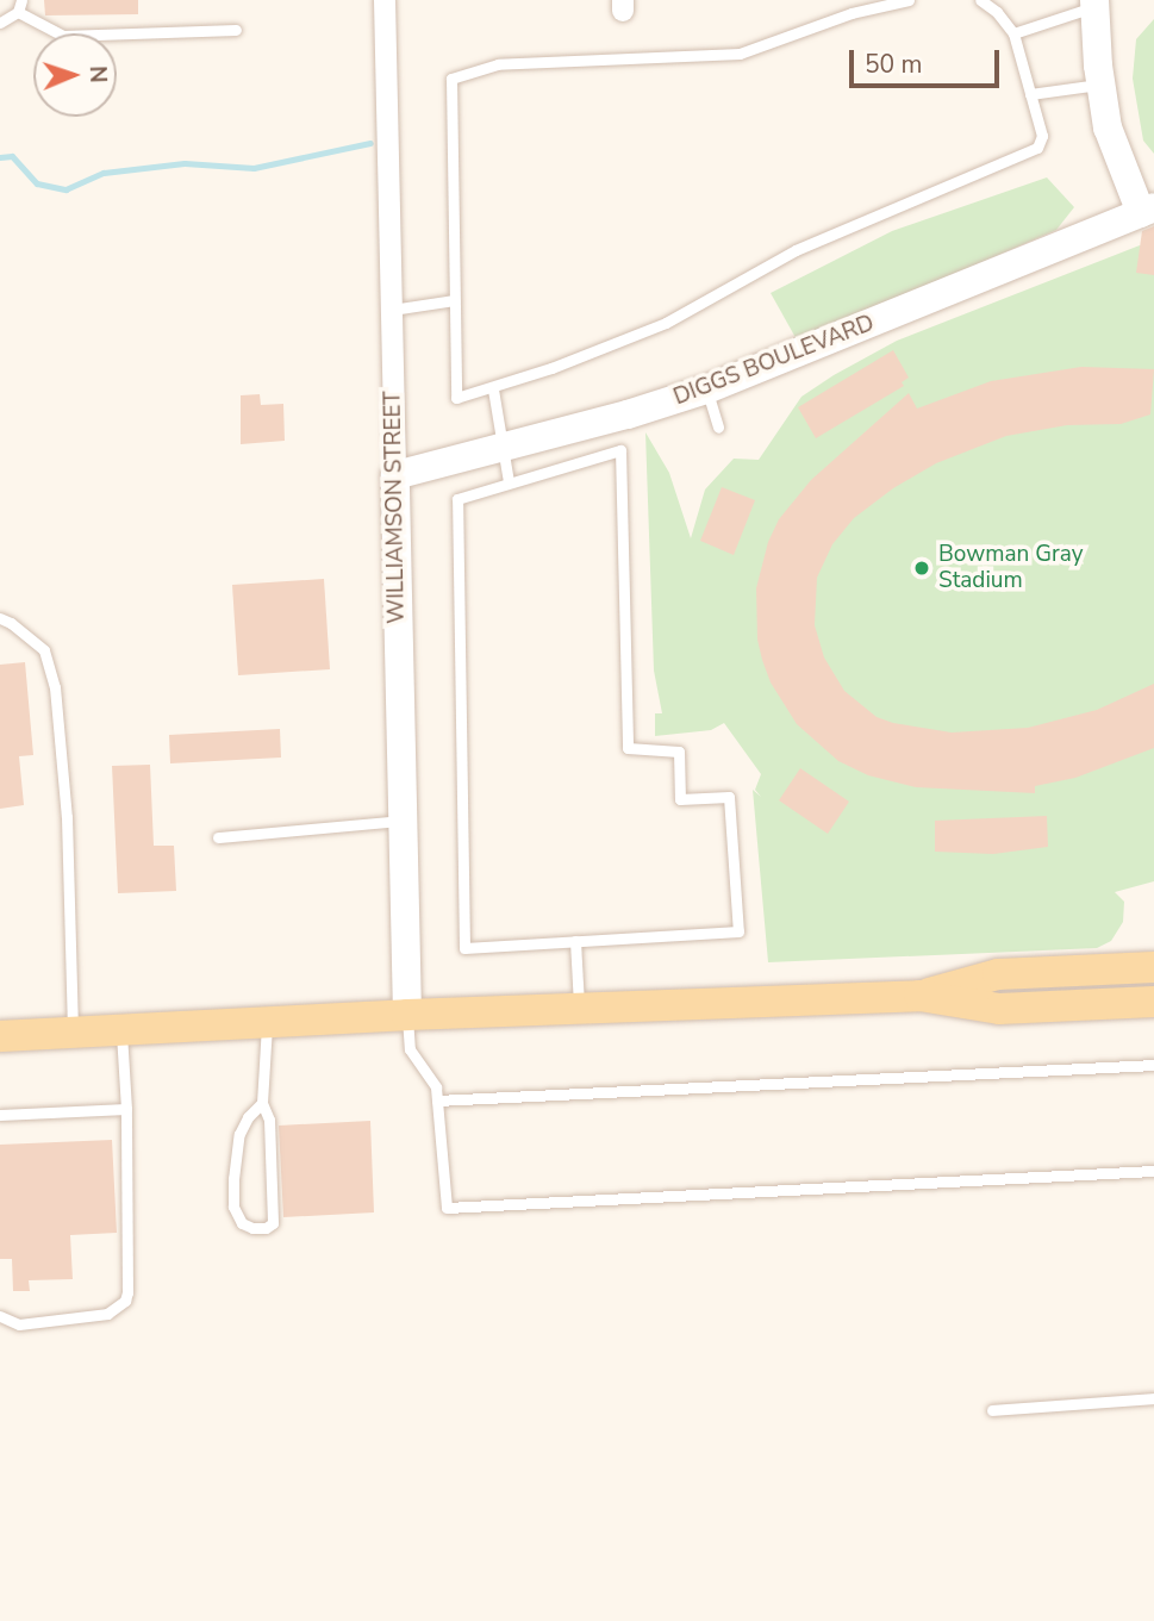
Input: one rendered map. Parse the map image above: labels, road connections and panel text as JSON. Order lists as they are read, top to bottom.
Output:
{
  "streets": {
    "street": ["DIGGS BOULEVARD", "WILLIAMSON STREET"]
  },
  "crossings": [
    ["DIGGS BOULEVARD", "WILLIAMSON STREET"]
  ],
  "places": ["Bowman Gray Stadium"],
  "scale_bar": "50 m",
  "north": "right"
}
